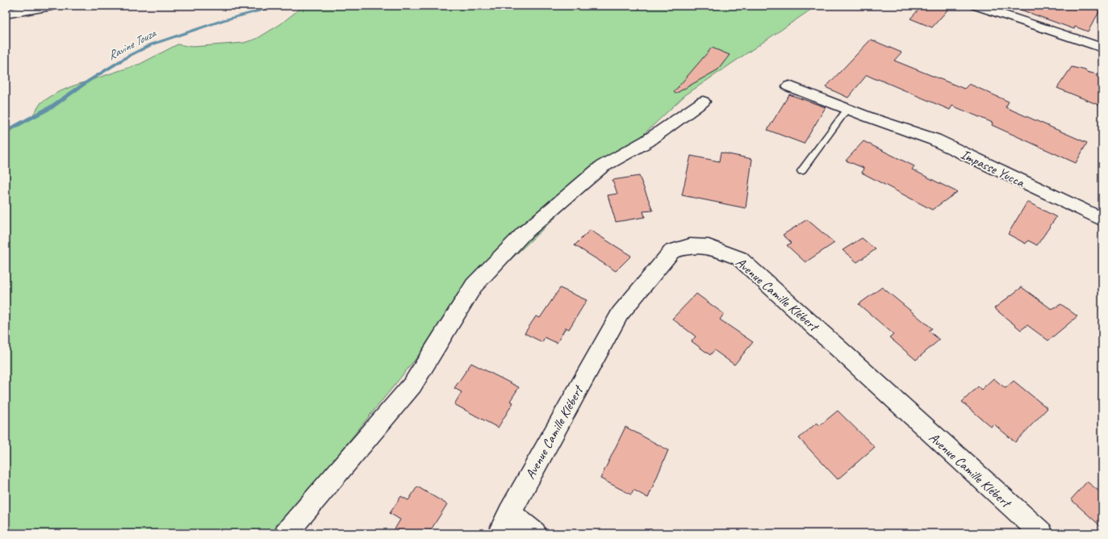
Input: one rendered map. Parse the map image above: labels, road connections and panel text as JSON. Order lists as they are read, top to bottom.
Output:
{
  "streets": {
    "street": ["Impasse Yucca", "Avenue Camille Klébert"]
  },
  "water": ["Ravine Touza"]
}
